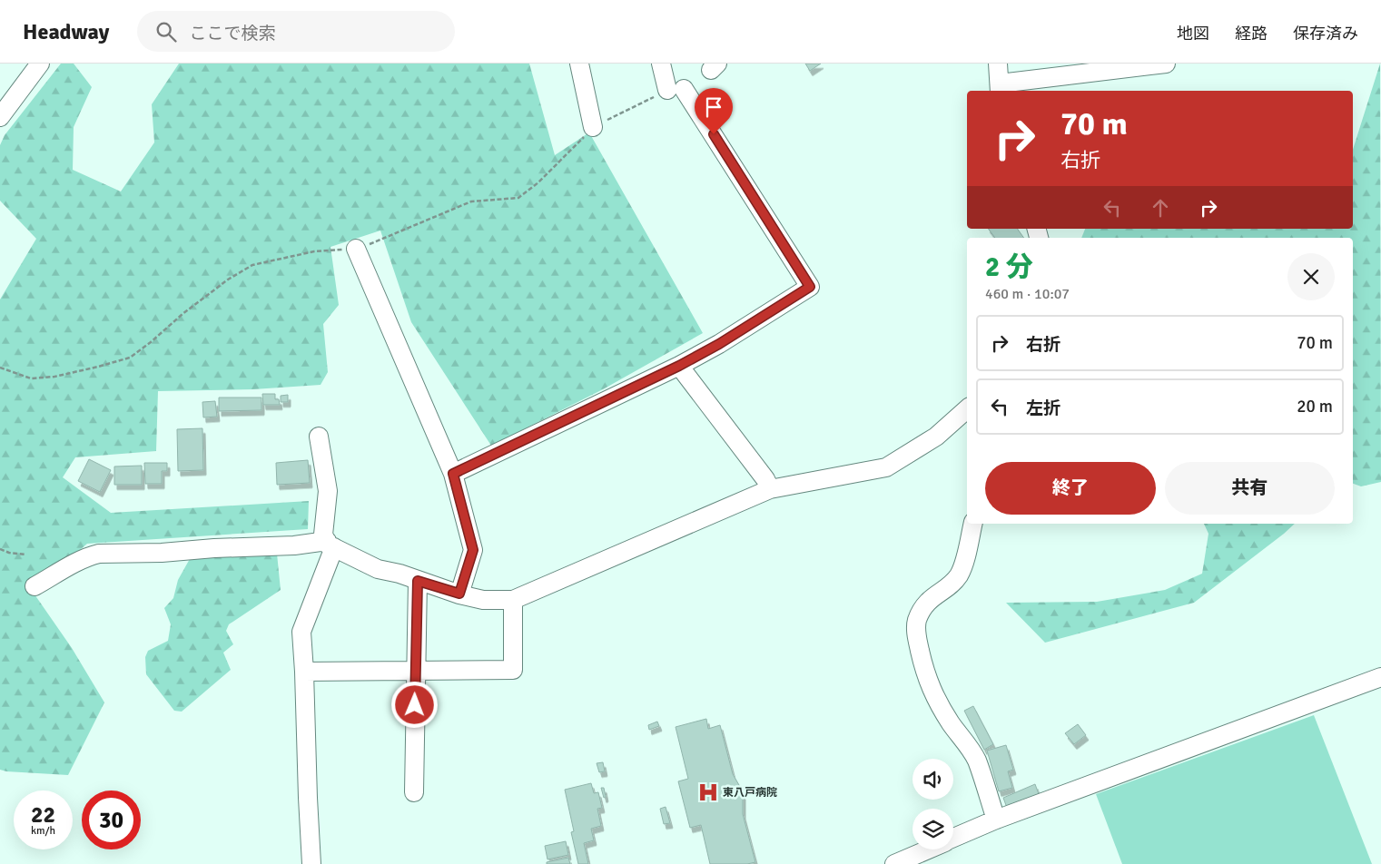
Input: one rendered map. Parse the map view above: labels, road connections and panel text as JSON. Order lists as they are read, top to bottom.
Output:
{
  "places": {
    "hospital": ["東八戸病院"]
  },
  "page": {
    "header": "Headway",
    "search": "ここで検索",
    "nav": ["地図", "経路", "保存済み"],
    "turn": ["70 m", "右折"],
    "heading": ["2 分", "460 m · 10:07"],
    "list": [
      {
        "name": "右折",
        "value": "70 m"
      },
      {
        "name": "左折",
        "value": "20 m"
      }
    ],
    "buttons": ["終了", "共有"],
    "speed": "22 km/h",
    "limit": "30"
  }
}
